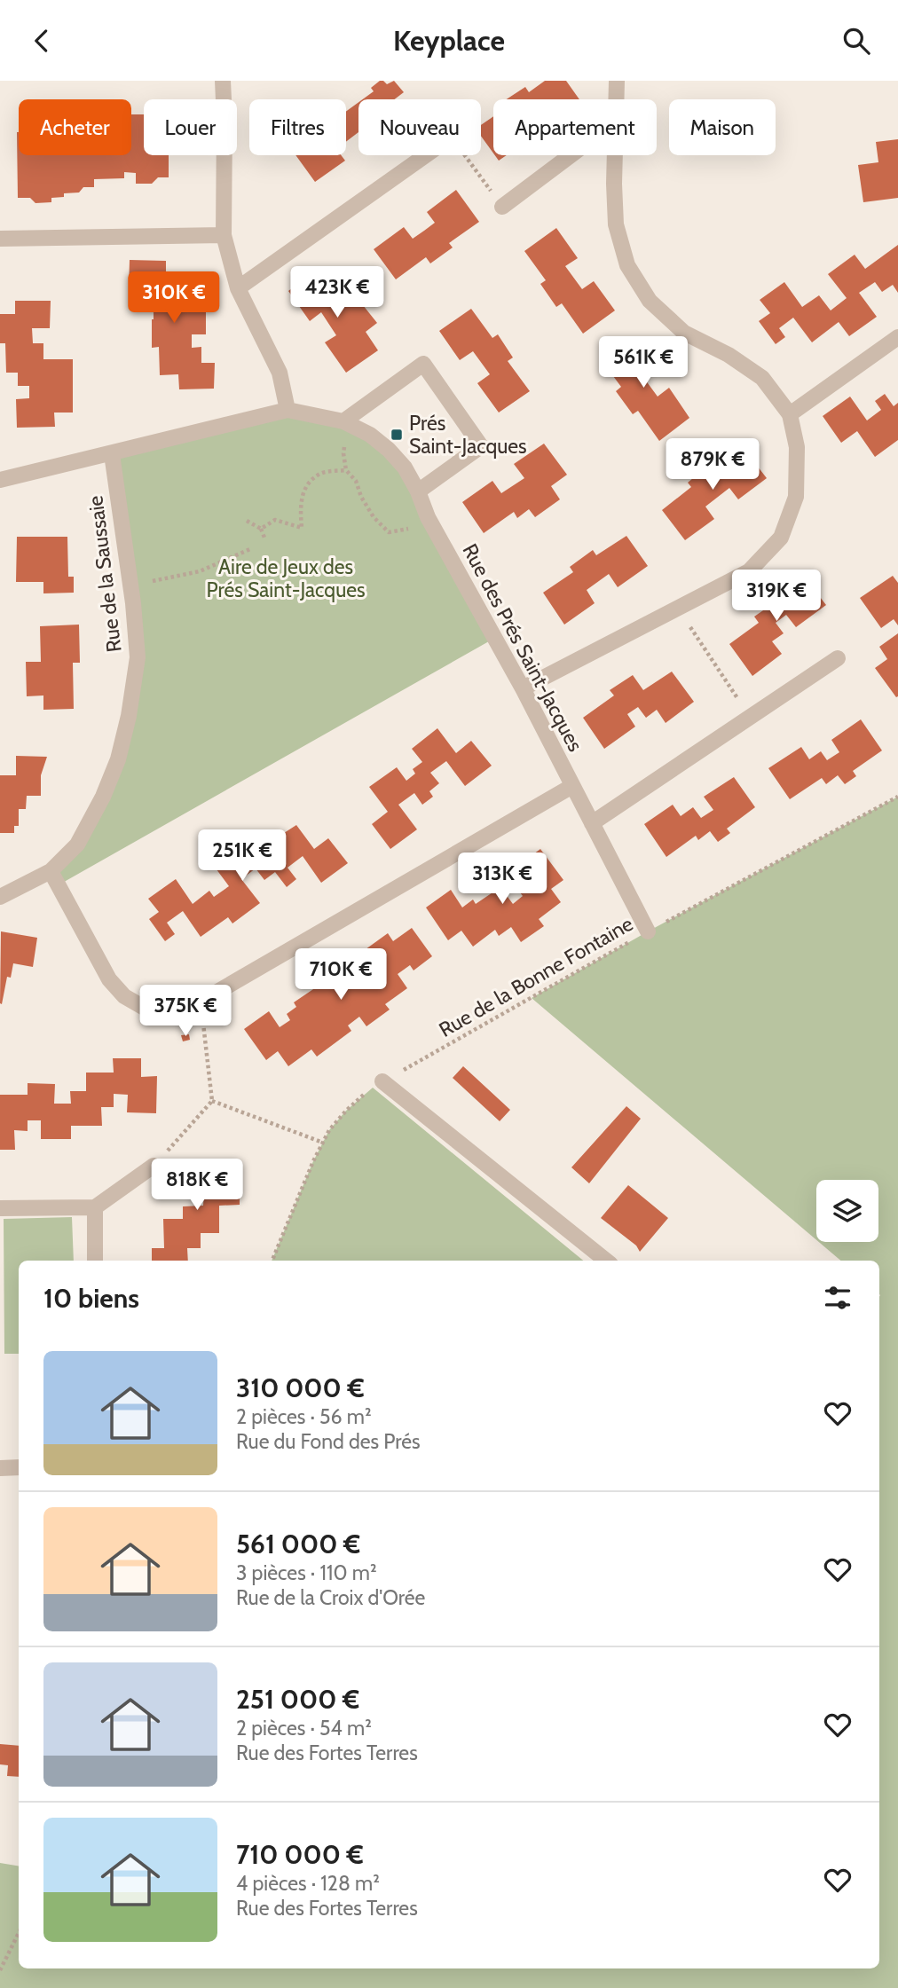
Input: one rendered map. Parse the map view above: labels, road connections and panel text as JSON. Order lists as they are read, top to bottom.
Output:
{
  "streets": {
    "street": ["Rue de la Saussaie", "Rue des Prés Saint-Jacques"],
    "path": ["Rue de la Bonne Fontaine"]
  },
  "crossings": [
    ["Rue de la Saussaie", "Rue des Prés Saint-Jacques"],
    ["Rue des Prés Saint-Jacques", "Rue de la Bonne Fontaine"]
  ],
  "parks": ["Aire de Jeux des Prés Saint-Jacques"],
  "places": {
    "transit": ["Prés Saint-Jacques"]
  },
  "page": {
    "header": "Keyplace",
    "chip": [
      "Acheter",
      "Louer",
      "Filtres",
      "Nouveau",
      "Appartement",
      "Maison"
    ],
    "price": [
      "423K €",
      "310K €",
      "561K €",
      "879K €",
      "319K €",
      "251K €",
      "313K €",
      "710K €",
      "375K €",
      "818K €"
    ],
    "heading": "10 biens",
    "list": [
      {
        "name": "310 000 €",
        "note": "2 pièces · 56 m² · Rue du Fond des Prés"
      },
      {
        "name": "561 000 €",
        "note": "3 pièces · 110 m² · Rue de la Croix d'Orée"
      },
      {
        "name": "251 000 €",
        "note": "2 pièces · 54 m² · Rue des Fortes Terres"
      },
      {
        "name": "710 000 €",
        "note": "4 pièces · 128 m² · Rue des Fortes Terres"
      }
    ]
  }
}
